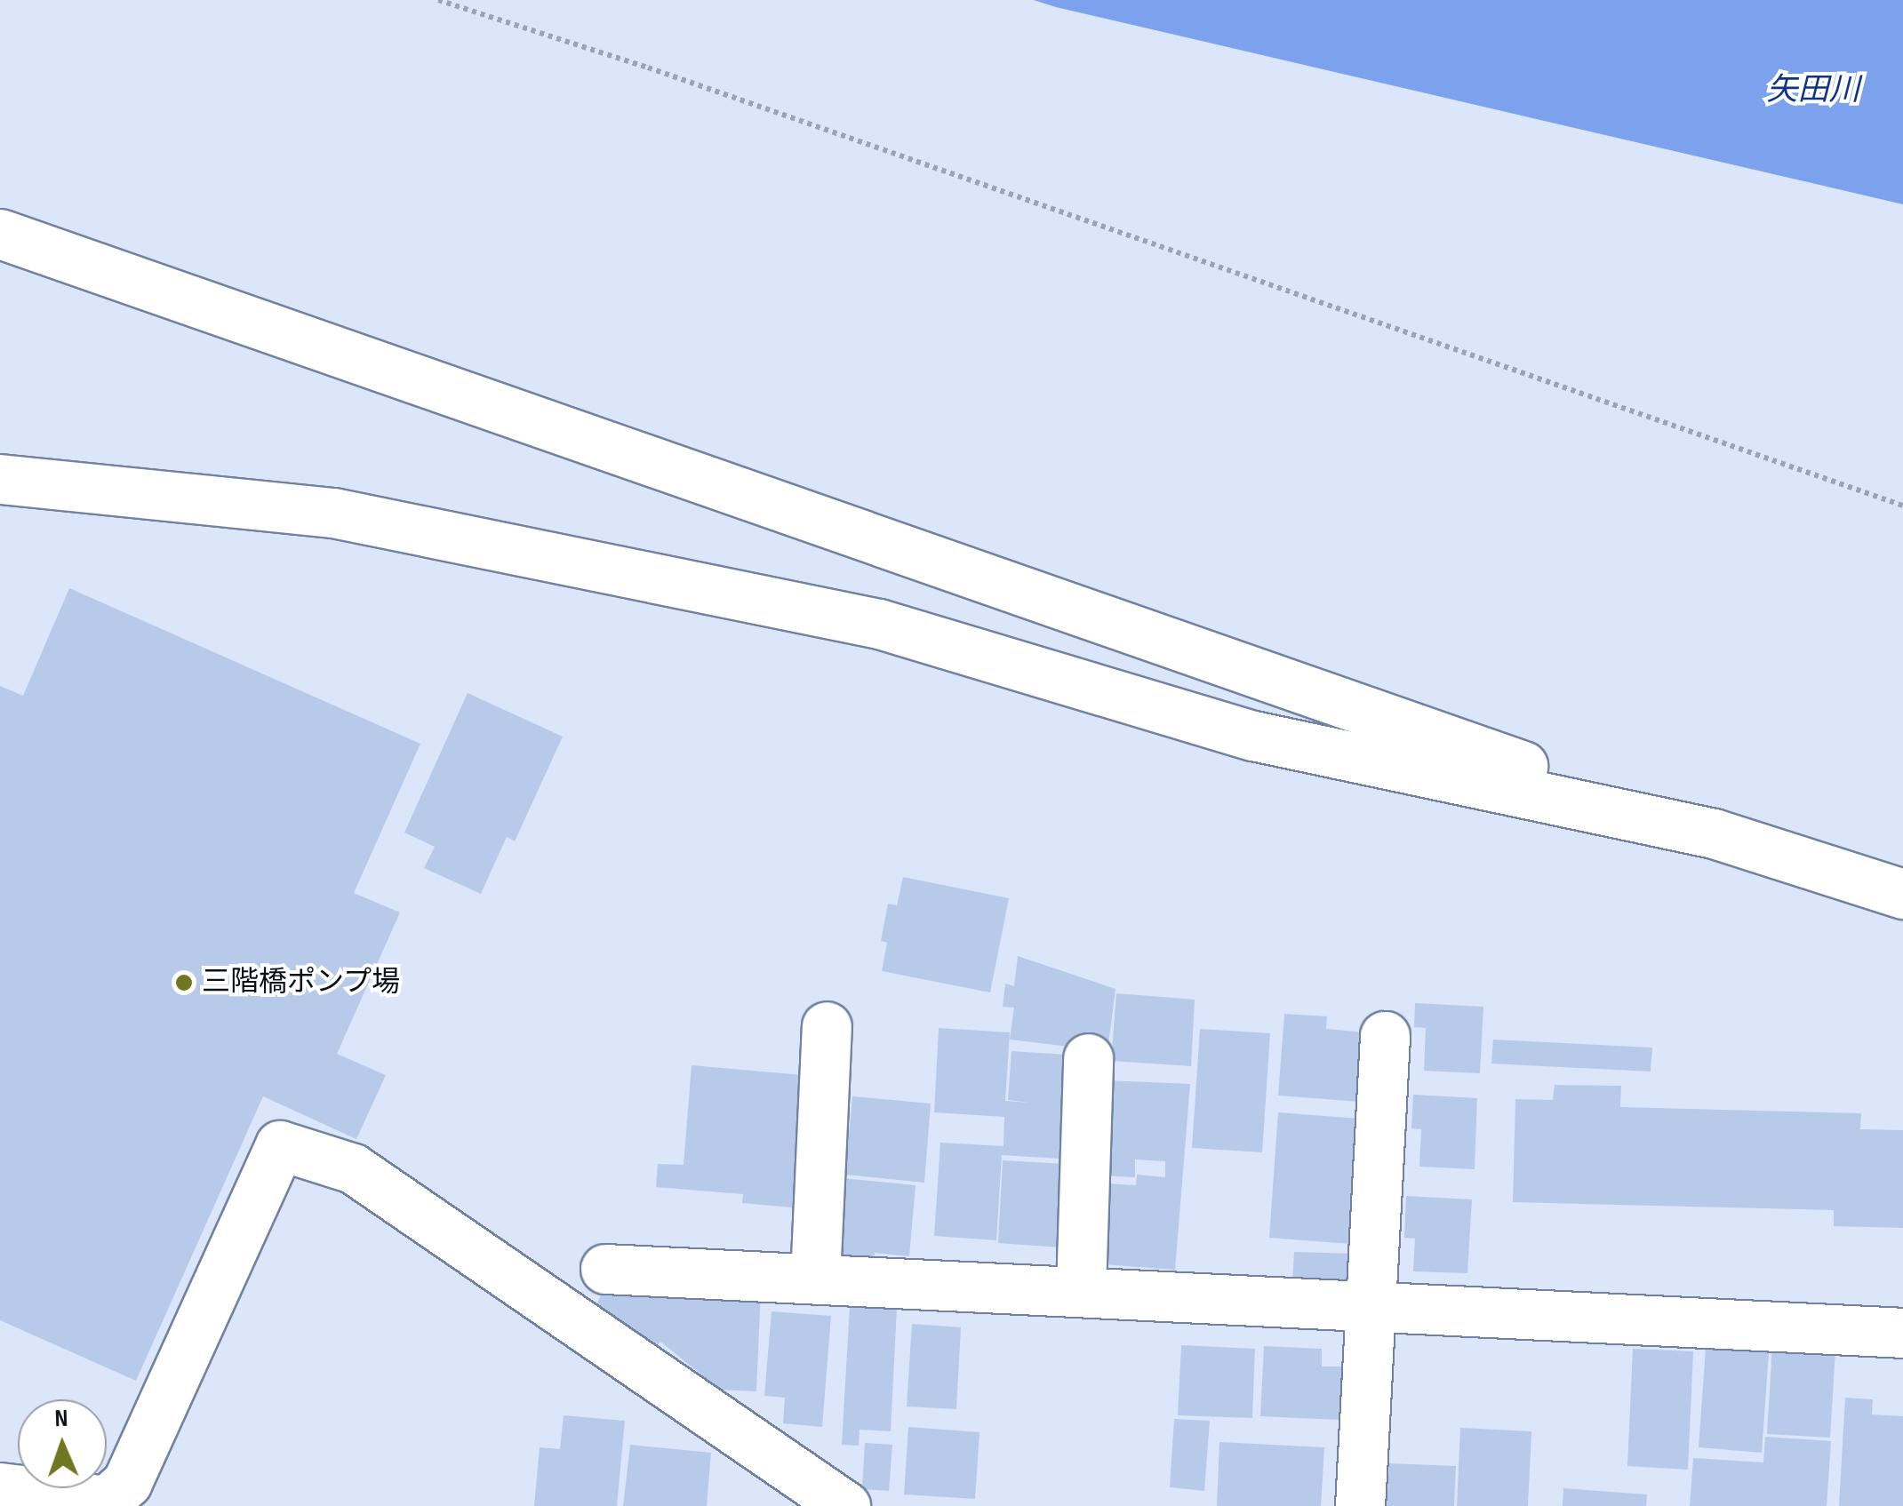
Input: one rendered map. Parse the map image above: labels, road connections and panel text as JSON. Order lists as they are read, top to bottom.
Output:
{
  "water": ["矢田川"],
  "places": ["三階橋ポンプ場"],
  "north": "top"
}
